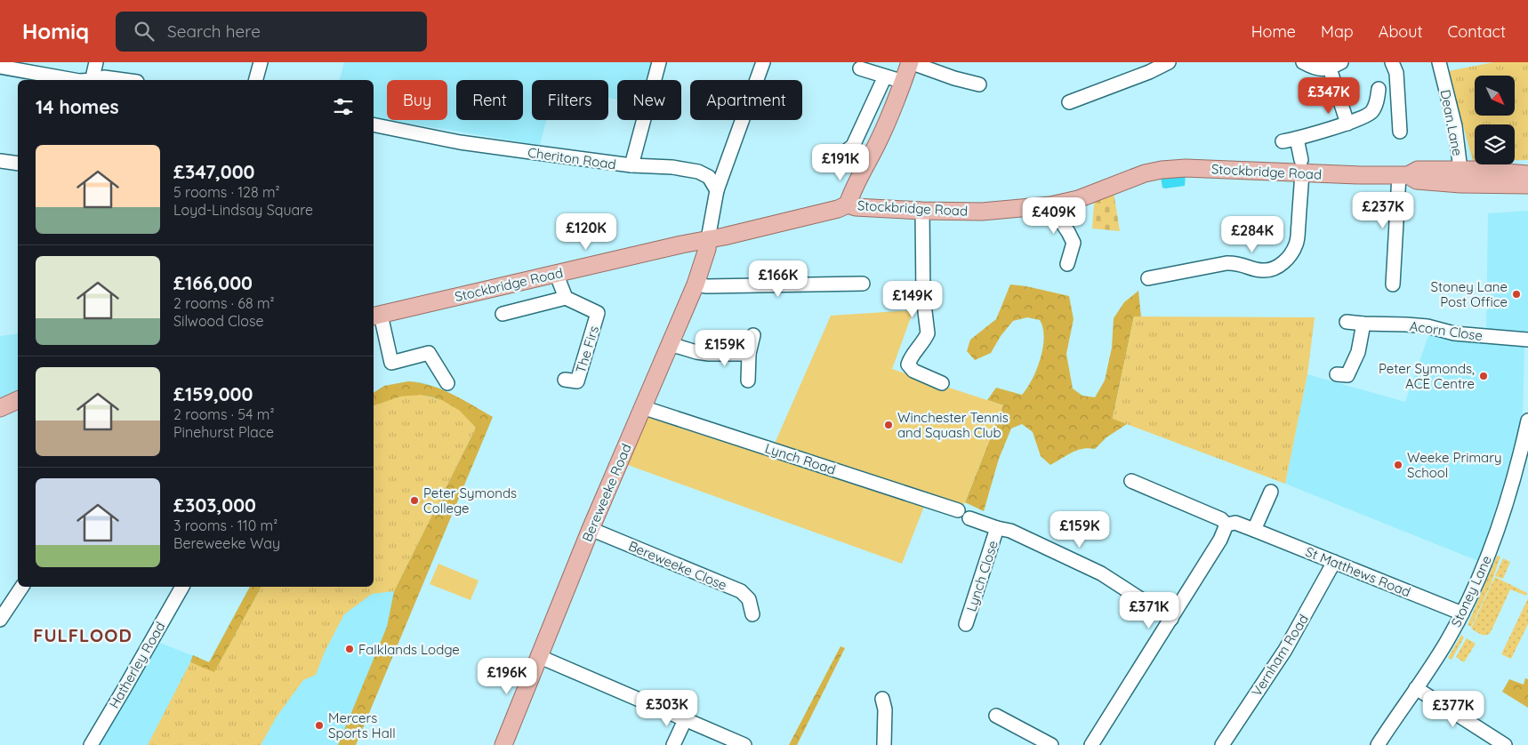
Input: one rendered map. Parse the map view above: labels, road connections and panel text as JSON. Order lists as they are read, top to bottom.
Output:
{
  "streets": {
    "main road": ["Stockbridge Road", "Bereweeke Road"],
    "street": [
      "Dean Lane",
      "Cheriton Road",
      "Acorn Close",
      "The Firs",
      "Lynch Road",
      "Bereweeke Close",
      "St Matthews Road",
      "Lynch Close",
      "Stoney Lane",
      "Vernham Road",
      "Hatherley Road"
    ]
  },
  "crossings": [
    ["Dean Lane", "Stockbridge Road"],
    ["Stockbridge Road", "Bereweeke Road"],
    ["Lynch Road", "Bereweeke Road"],
    ["Lynch Road", "Lynch Close"],
    ["Bereweeke Road", "Bereweeke Close"],
    ["St Matthews Road", "Stoney Lane"],
    ["St Matthews Road", "Vernham Road"]
  ],
  "districts": ["FULFLOOD"],
  "places": [
    "Stoney Lane Post Office",
    "Peter Symonds, ACE Centre",
    "Winchester Tennis and Squash Club",
    "Weeke Primary School",
    "Peter Symonds College",
    "Falklands Lodge",
    "Mercers Sports Hall"
  ],
  "north": "bottom right",
  "page": {
    "header": "Homiq",
    "search": "Search here",
    "nav": [
      "Home",
      "Map",
      "About",
      "Contact"
    ],
    "price": [
      "£347K",
      "£191K",
      "£237K",
      "£409K",
      "£120K",
      "£284K",
      "£166K",
      "£149K",
      "£159K",
      "£159K",
      "£371K",
      "£196K",
      "£303K",
      "£377K"
    ],
    "chip": [
      "Buy",
      "Rent",
      "Filters",
      "New",
      "Apartment"
    ],
    "heading": "14 homes",
    "list": [
      {
        "name": "£347,000",
        "note": "5 rooms · 128 m² · Loyd-Lindsay Square"
      },
      {
        "name": "£166,000",
        "note": "2 rooms · 68 m² · Silwood Close"
      },
      {
        "name": "£159,000",
        "note": "2 rooms · 54 m² · Pinehurst Place"
      },
      {
        "name": "£303,000",
        "note": "3 rooms · 110 m² · Bereweeke Way"
      }
    ]
  }
}
